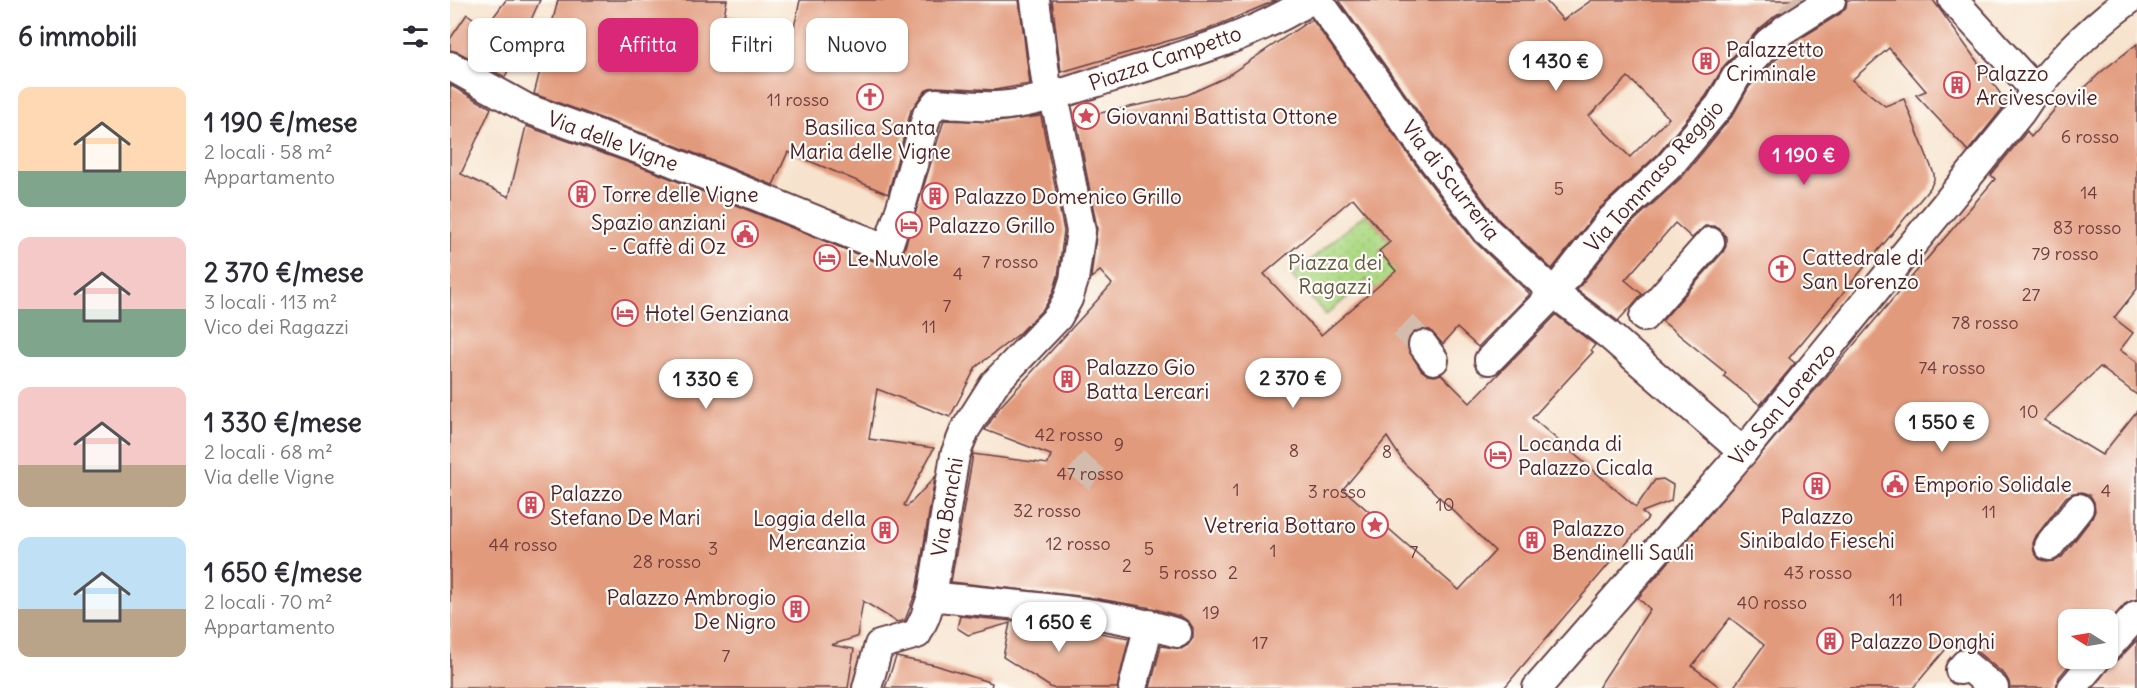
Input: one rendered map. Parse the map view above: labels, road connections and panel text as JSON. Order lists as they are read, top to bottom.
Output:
{
  "streets": {
    "street": [
      "Piazza Campetto",
      "Via delle Vigne",
      "Via Tommaso Reggio",
      "Via di Scurreria",
      "Via San Lorenzo",
      "Via Banchi"
    ]
  },
  "crossings": [
    ["Piazza Campetto", "Via delle Vigne"],
    ["Piazza Campetto", "Via Banchi"],
    ["Via Tommaso Reggio", "Via di Scurreria"],
    ["Via di Scurreria", "Via San Lorenzo"]
  ],
  "parks": ["Piazza dei Ragazzi"],
  "places": {
    "building": [
      "Palazzetto Criminale",
      "Palazzo Arcivescovile",
      "Torre delle Vigne",
      "Palazzo Domenico Grillo",
      "Palazzo Gio Batta Lercari",
      "Palazzo Sinibaldo Fieschi",
      "Palazzo Stefano De Mari",
      "Loggia della Mercanzia",
      "Palazzo Bendinelli Sauli",
      "Palazzo Ambrogio De Nigro",
      "Palazzo Donghi"
    ],
    "church": ["Basilica Santa Maria delle Vigne", "Cattedrale di San Lorenzo"],
    "place": ["Giovanni Battista Ottone", "Vetreria Bottaro"],
    "hotel": [
      "Palazzo Grillo",
      "Le Nuvole",
      "Hotel Genziana",
      "Locanda di Palazzo Cicala"
    ],
    "public building": ["Spazio anziani - Caffè di Oz", "Emporio Solidale"]
  },
  "house_numbers": [
    "11 rosso",
    "6 rosso",
    "5",
    "14",
    "83 rosso",
    "79 rosso",
    "7 rosso",
    "4",
    "27",
    "7",
    "78 rosso",
    "11",
    "74 rosso",
    "10",
    "42 rosso",
    "9",
    "8",
    "8",
    "47 rosso",
    "1",
    "4",
    "3 rosso",
    "10",
    "32 rosso",
    "11",
    "12 rosso",
    "44 rosso",
    "3",
    "5",
    "1",
    "7",
    "28 rosso",
    "2",
    "5 rosso",
    "2",
    "43 rosso",
    "11",
    "40 rosso",
    "19",
    "17",
    "7"
  ],
  "north": "left",
  "page": {
    "heading": "6 immobili",
    "chip": [
      "Compra",
      "Affitta",
      "Filtri",
      "Nuovo"
    ],
    "price": [
      "1 430 €",
      "1 190 €",
      "2 370 €",
      "1 330 €",
      "1 550 €",
      "1 650 €"
    ],
    "list": [
      {
        "name": "1 190 €/mese",
        "note": "2 locali · 58 m² · Appartamento"
      },
      {
        "name": "2 370 €/mese",
        "note": "3 locali · 113 m² · Vico dei Ragazzi"
      },
      {
        "name": "1 330 €/mese",
        "note": "2 locali · 68 m² · Via delle Vigne"
      },
      {
        "name": "1 650 €/mese",
        "note": "2 locali · 70 m² · Appartamento"
      }
    ]
  }
}
